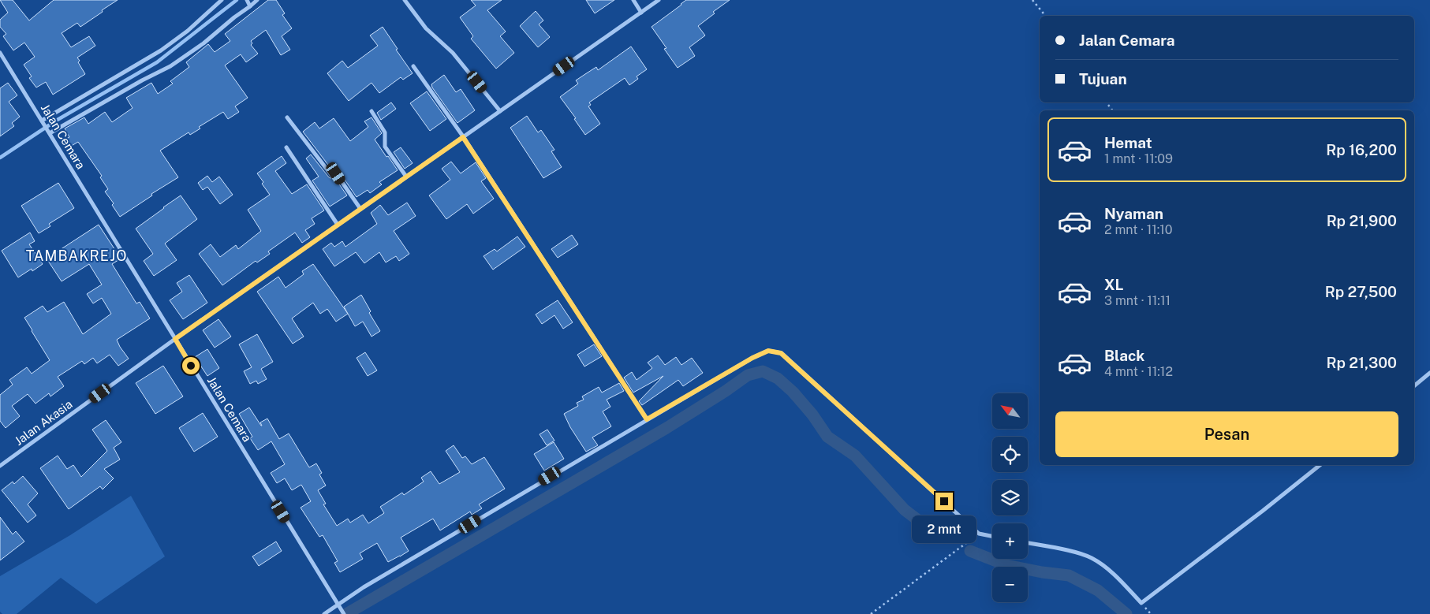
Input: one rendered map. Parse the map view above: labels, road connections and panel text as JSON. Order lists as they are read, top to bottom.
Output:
{
  "streets": {
    "street": ["Jalan Cemara", "Jalan Akasia"]
  },
  "crossings": [
    ["Jalan Cemara", "Jalan Akasia"]
  ],
  "districts": ["TAMBAKREJO"],
  "north": "top left",
  "page": {
    "banner": ["Jalan Cemara", "Tujuan"],
    "list": [
      {
        "name": "Hemat",
        "note": "1 mnt · 11:09",
        "value": "Rp 16,200"
      },
      {
        "name": "Nyaman",
        "note": "2 mnt · 11:10",
        "value": "Rp 21,900"
      },
      {
        "name": "XL",
        "note": "3 mnt · 11:11",
        "value": "Rp 27,500"
      },
      {
        "name": "Black",
        "note": "4 mnt · 11:12",
        "value": "Rp 21,300"
      }
    ],
    "map_buttons": ["+", "−"],
    "buttons": "Pesan",
    "bubble": "2 mnt"
  }
}
